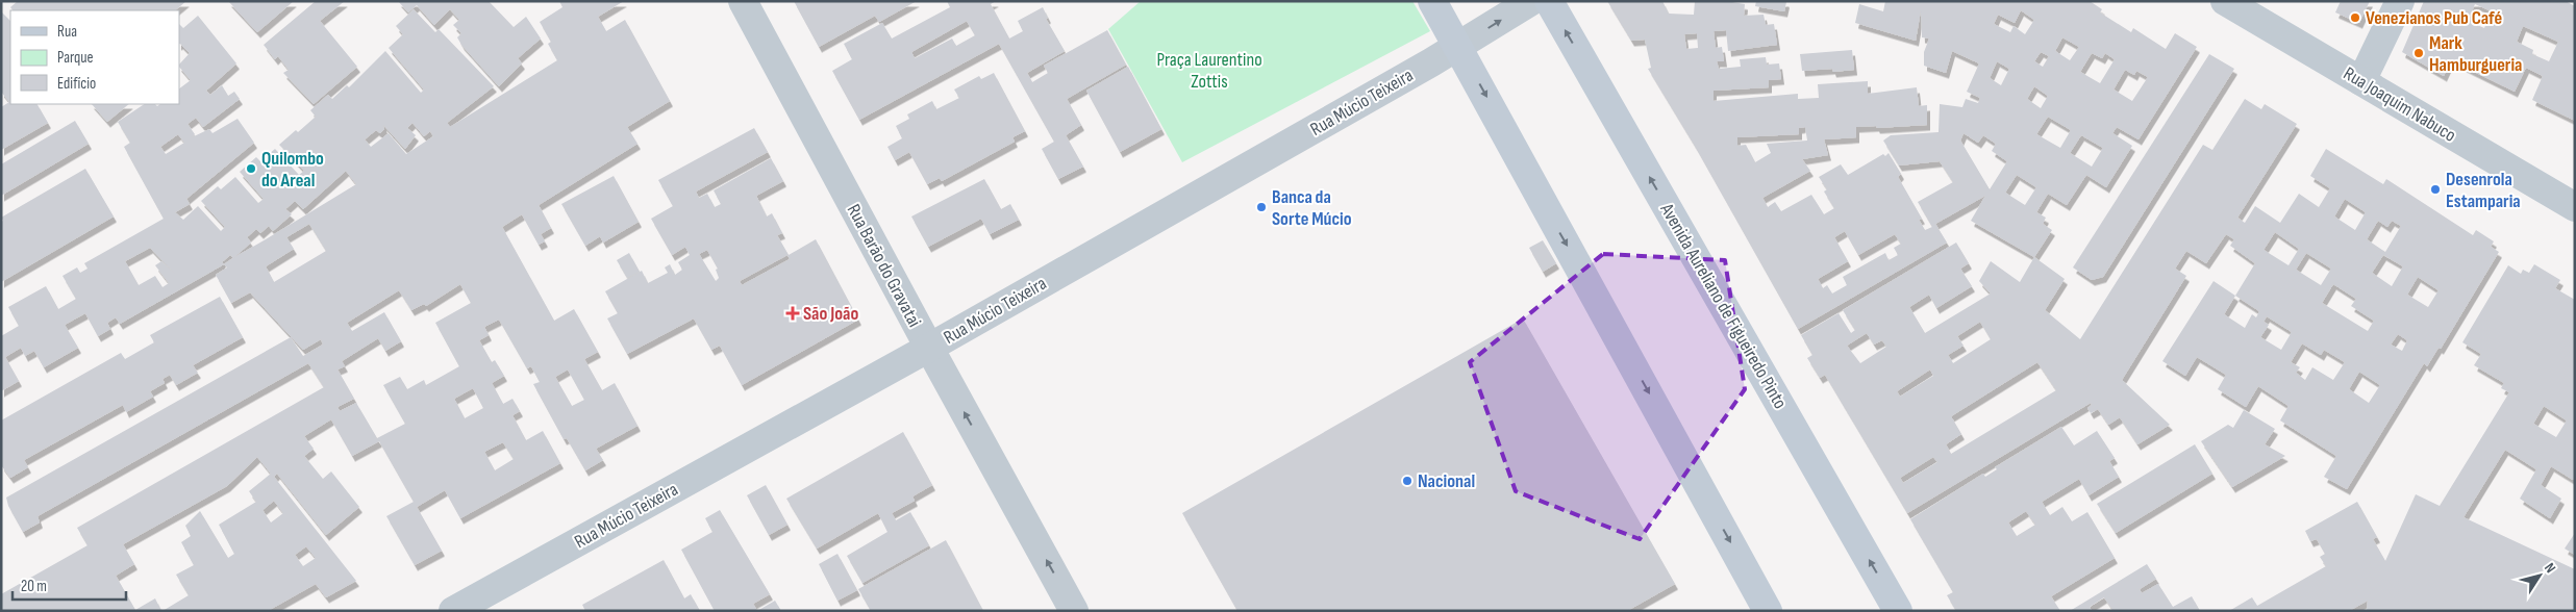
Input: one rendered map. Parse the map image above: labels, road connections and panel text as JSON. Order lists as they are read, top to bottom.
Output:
{
  "streets": {
    "main road": ["Avenida Aureliano de Figueiredo Pinto"],
    "street": ["Rua Múcio Teixeira", "Rua Joaquim Nabuco", "Rua Barão do Gravatai"]
  },
  "crossings": [
    ["Rua Múcio Teixeira", "Rua Barão do Gravatai"]
  ],
  "one_way": ["Rua Barão do Gravatai"],
  "parks": ["Praça Laurentino Zottis"],
  "places": {
    "other": [
      "Venezianos Pub Café",
      "Mark Hamburgueria",
      "Quilombo do Areal",
      "Desenrola Estamparia",
      "Banca da Sorte Múcio",
      "Nacional"
    ],
    "health": ["São João"]
  },
  "legend": ["Rua", "Parque", "Edifício"],
  "scale_bar": "20 m",
  "north": "top right"
}
